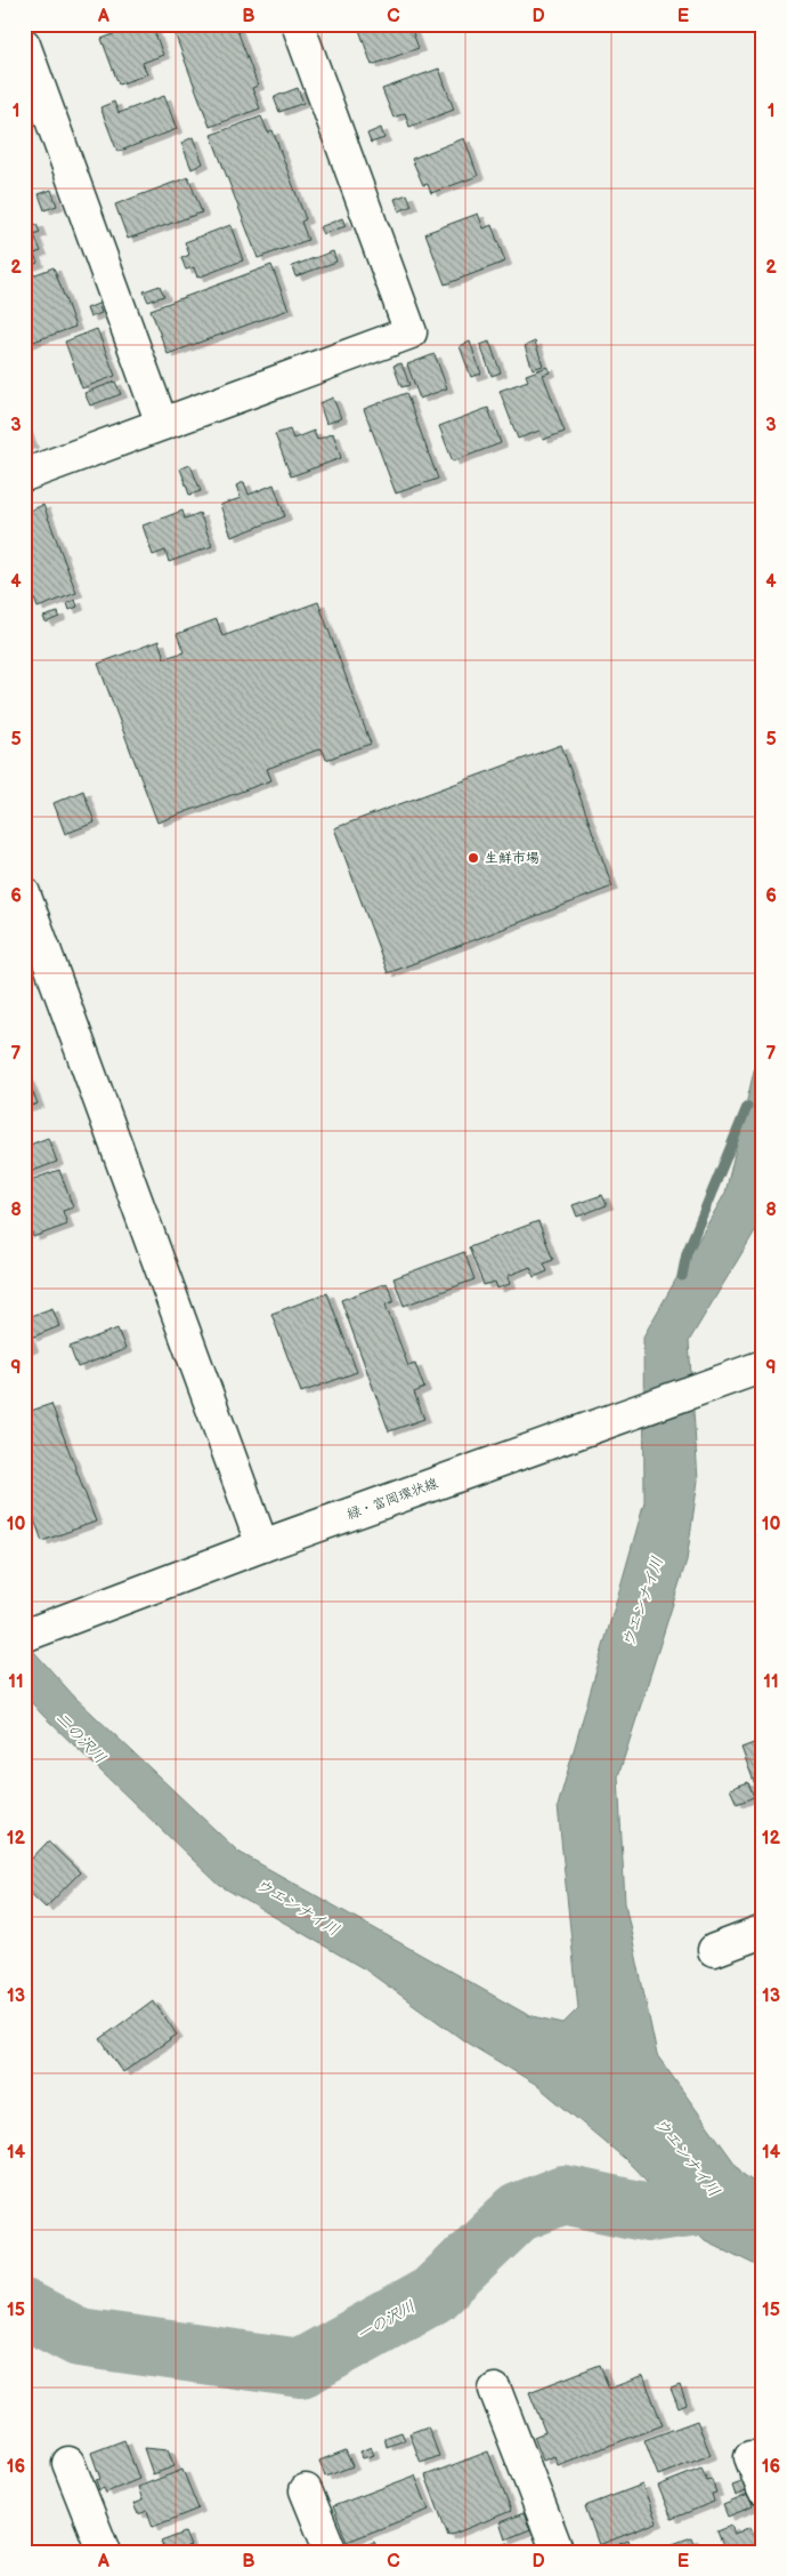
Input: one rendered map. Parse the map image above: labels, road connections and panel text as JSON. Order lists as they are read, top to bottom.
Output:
{
  "streets": {
    "street": ["緑・富岡環状線"]
  },
  "water": ["ウエンナイ川", "二の沢川", "一の沢川"],
  "places": ["生鮮市場"],
  "grid": {
    "columns": [
      "A",
      "B",
      "C",
      "D",
      "E"
    ],
    "rows": [
      "1",
      "2",
      "3",
      "4",
      "5",
      "6",
      "7",
      "8",
      "9",
      "10",
      "11",
      "12",
      "13",
      "14",
      "15",
      "16"
    ]
  }
}
